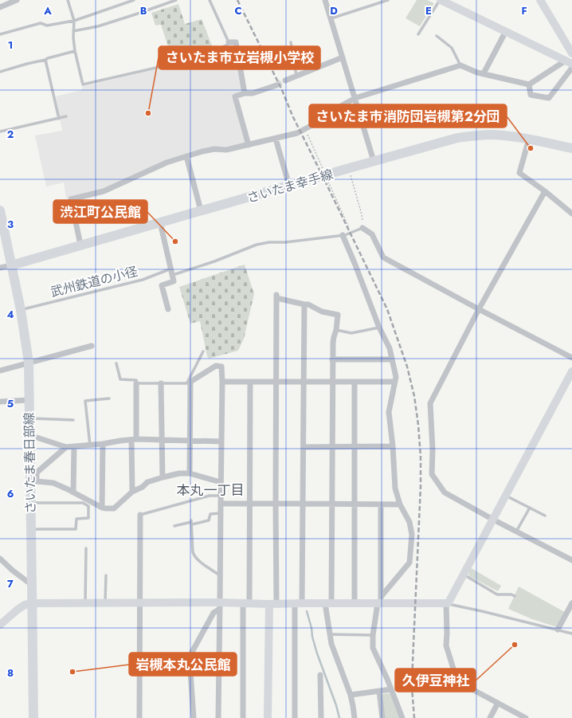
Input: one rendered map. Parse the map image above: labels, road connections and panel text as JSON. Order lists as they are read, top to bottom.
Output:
{
  "streets": {
    "main road": ["さいたま幸手線", "さいたま春日部線"],
    "lane": ["武州鉄道の小径"]
  },
  "crossings": [
    ["さいたま幸手線", "さいたま春日部線"],
    ["武州鉄道の小径", "さいたま春日部線"]
  ],
  "districts": ["本丸一丁目"],
  "places": [
    "さいたま市立岩槻小学校",
    "さいたま市消防団岩槻第2分団",
    "渋江町公民館",
    "久伊豆神社",
    "岩槻本丸公民館"
  ],
  "grid": {
    "columns": [
      "A",
      "B",
      "C",
      "D",
      "E",
      "F"
    ],
    "rows": [
      "1",
      "2",
      "3",
      "4",
      "5",
      "6",
      "7",
      "8"
    ]
  }
}
